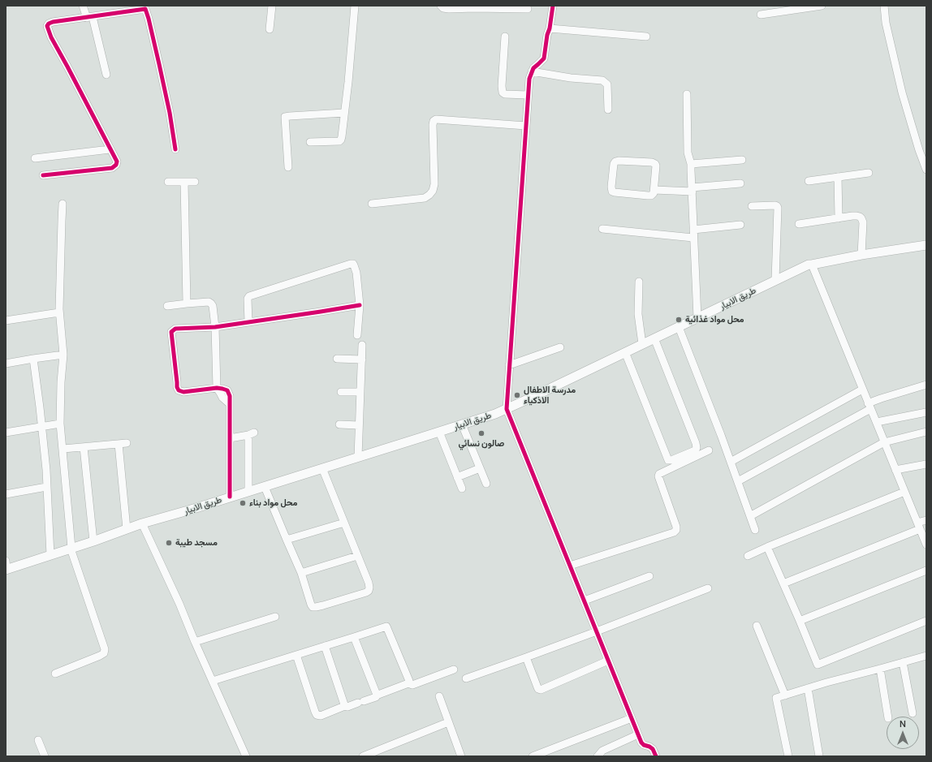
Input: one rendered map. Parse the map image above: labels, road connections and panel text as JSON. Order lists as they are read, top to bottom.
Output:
{
  "streets": {
    "main road": ["طريق الابيار"]
  },
  "places": [
    "محل مواد غذائية",
    "مدرسة الاطفال الاذكياء",
    "صالون نسائي",
    "محل مواد بناء",
    "مسجد طيبة"
  ],
  "north": "top"
}
